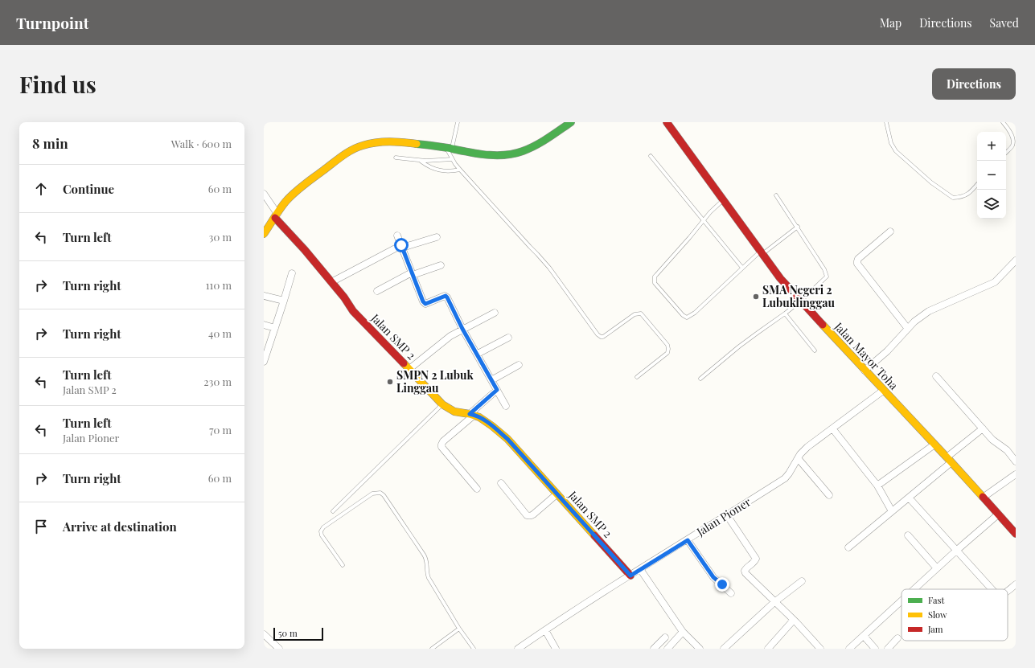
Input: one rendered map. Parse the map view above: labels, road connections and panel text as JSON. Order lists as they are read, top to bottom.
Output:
{
  "streets": {
    "street": ["Jalan SMP 2", "Jalan Mayor Toha", "Jalan Pioner"]
  },
  "crossings": [
    ["Jalan SMP 2", "Jalan Pioner"],
    ["Jalan Mayor Toha", "Jalan Pioner"]
  ],
  "places": ["SMA Negeri 2 Lubuklinggau", "SMPN 2 Lubuk Linggau"],
  "legend": ["Fast", "Slow", "Jam"],
  "scale_bar": "50 m",
  "page": {
    "header": "Turnpoint",
    "nav": ["Map", "Directions", "Saved"],
    "buttons": "Directions",
    "title": "Find us",
    "heading": ["8 min", "Walk · 600 m"],
    "map_buttons": ["+", "−"],
    "list": [
      ["Continue", "60 m"],
      ["Turn left", "30 m"],
      ["Turn right", "110 m"],
      ["Turn right", "40 m"],
      ["Turn left", "Jalan SMP 2", "230 m"],
      ["Turn left", "Jalan Pioner", "70 m"],
      ["Turn right", "60 m"],
      "Arrive at destination"
    ],
    "scale": "50 m"
  }
}
